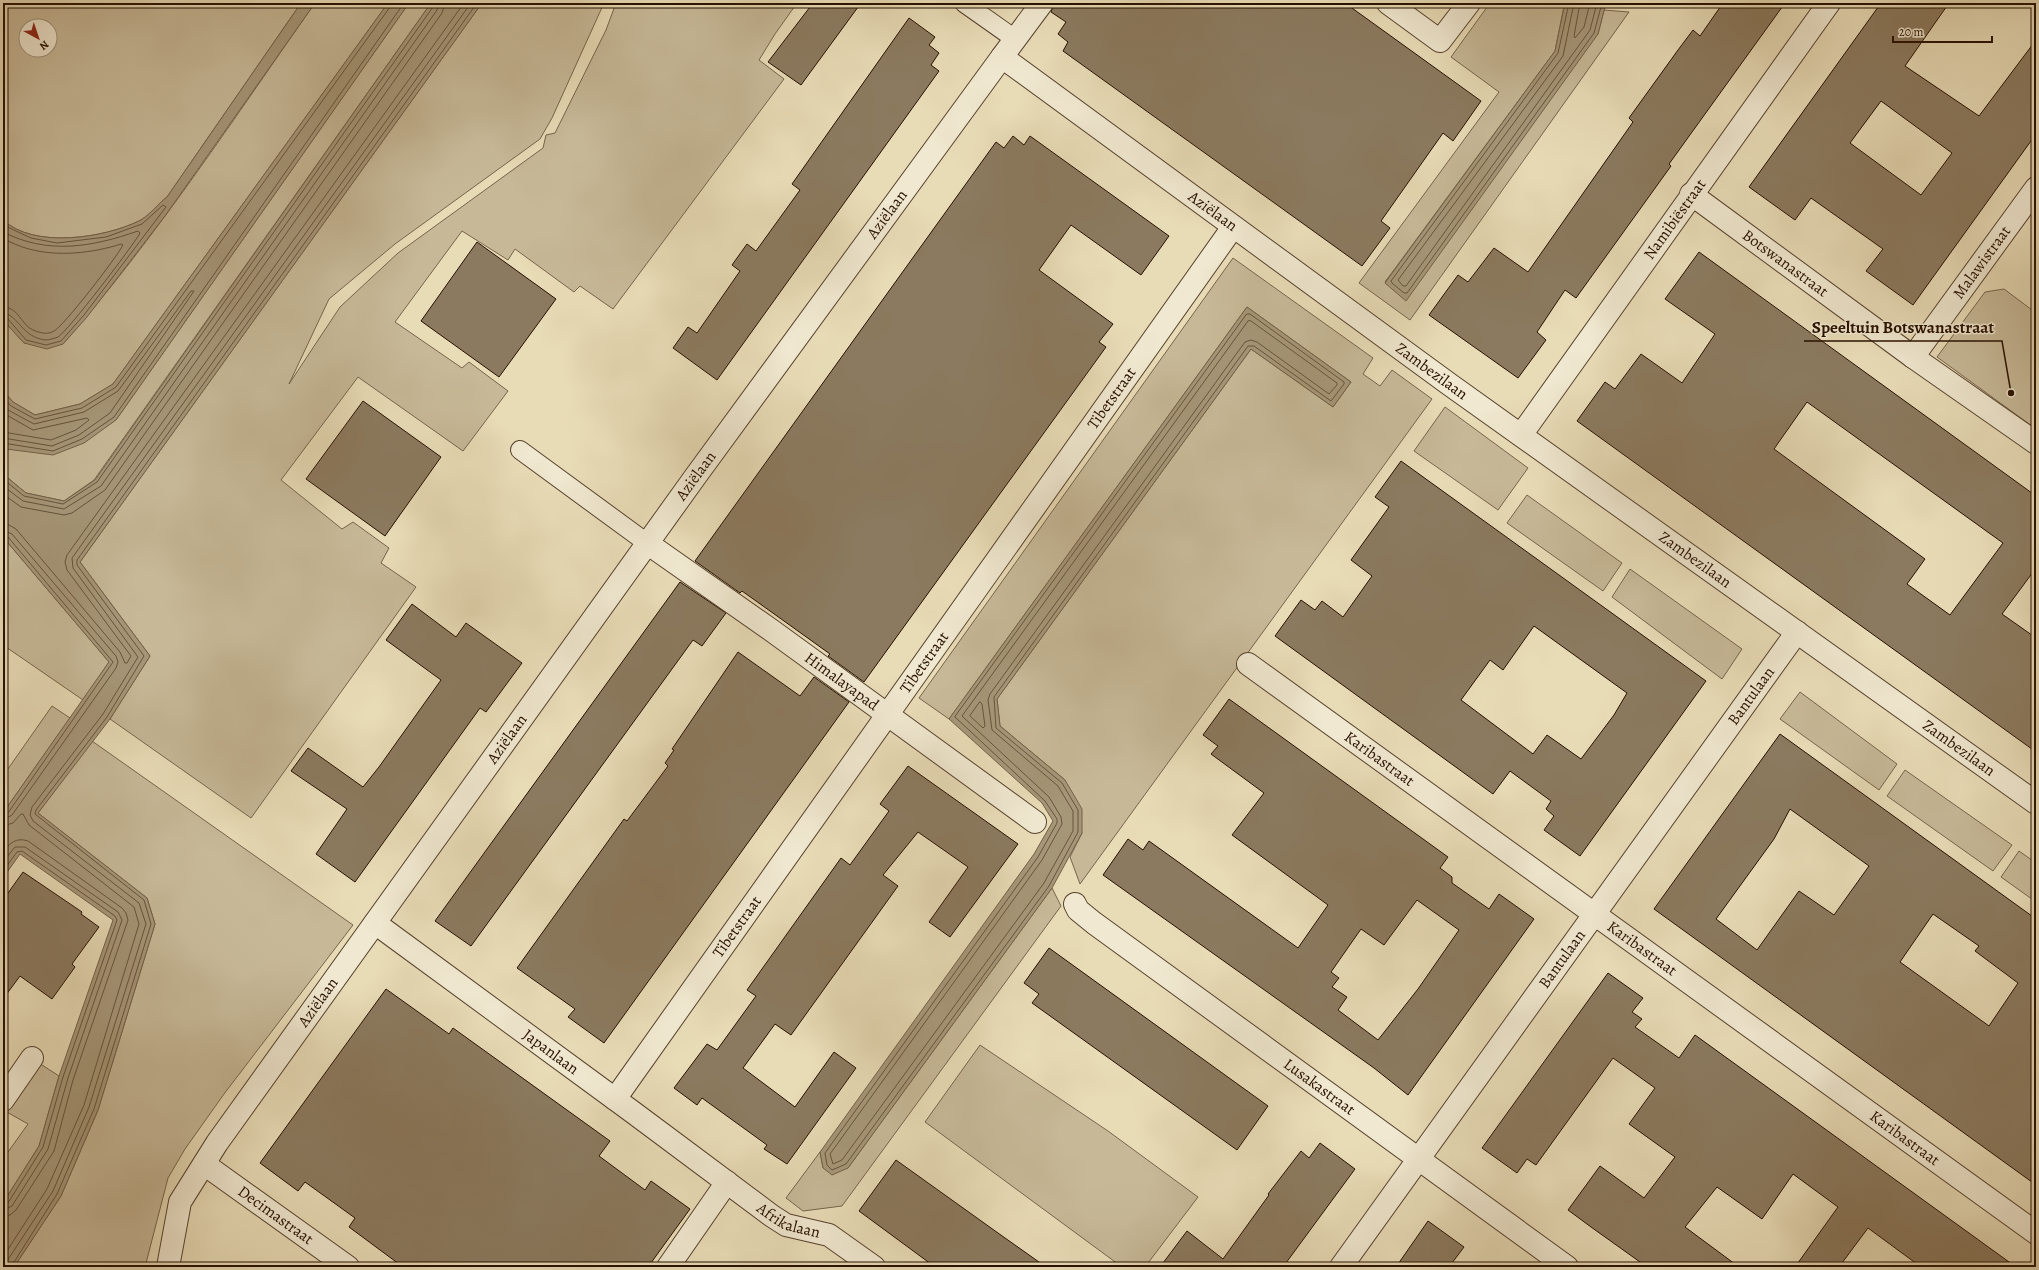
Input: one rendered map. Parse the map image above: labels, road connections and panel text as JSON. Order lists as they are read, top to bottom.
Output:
{
  "streets": {
    "street": [
      "Aziëlaan",
      "Namibiëstraat",
      "Malawistraat",
      "Botswanastraat",
      "Zambezilaan",
      "Tibetstraat",
      "Himalayapad",
      "Bantulaan",
      "Karibastraat",
      "Japanlaan",
      "Lusakastraat",
      "Decimastraat",
      "Afrikalaan"
    ]
  },
  "crossings": [
    ["Aziëlaan", "Zambezilaan"],
    ["Aziëlaan", "Tibetstraat"],
    ["Aziëlaan", "Himalayapad"],
    ["Aziëlaan", "Japanlaan"],
    ["Aziëlaan", "Decimastraat"],
    ["Namibiëstraat", "Botswanastraat"],
    ["Namibiëstraat", "Zambezilaan"],
    ["Malawistraat", "Botswanastraat"],
    ["Zambezilaan", "Bantulaan"],
    ["Tibetstraat", "Himalayapad"],
    ["Tibetstraat", "Japanlaan"],
    ["Bantulaan", "Karibastraat"],
    ["Bantulaan", "Lusakastraat"],
    ["Japanlaan", "Afrikalaan"]
  ],
  "places": ["Speeltuin Botswanastraat"],
  "scale_bar": "20 m",
  "north": "bottom right"
}
